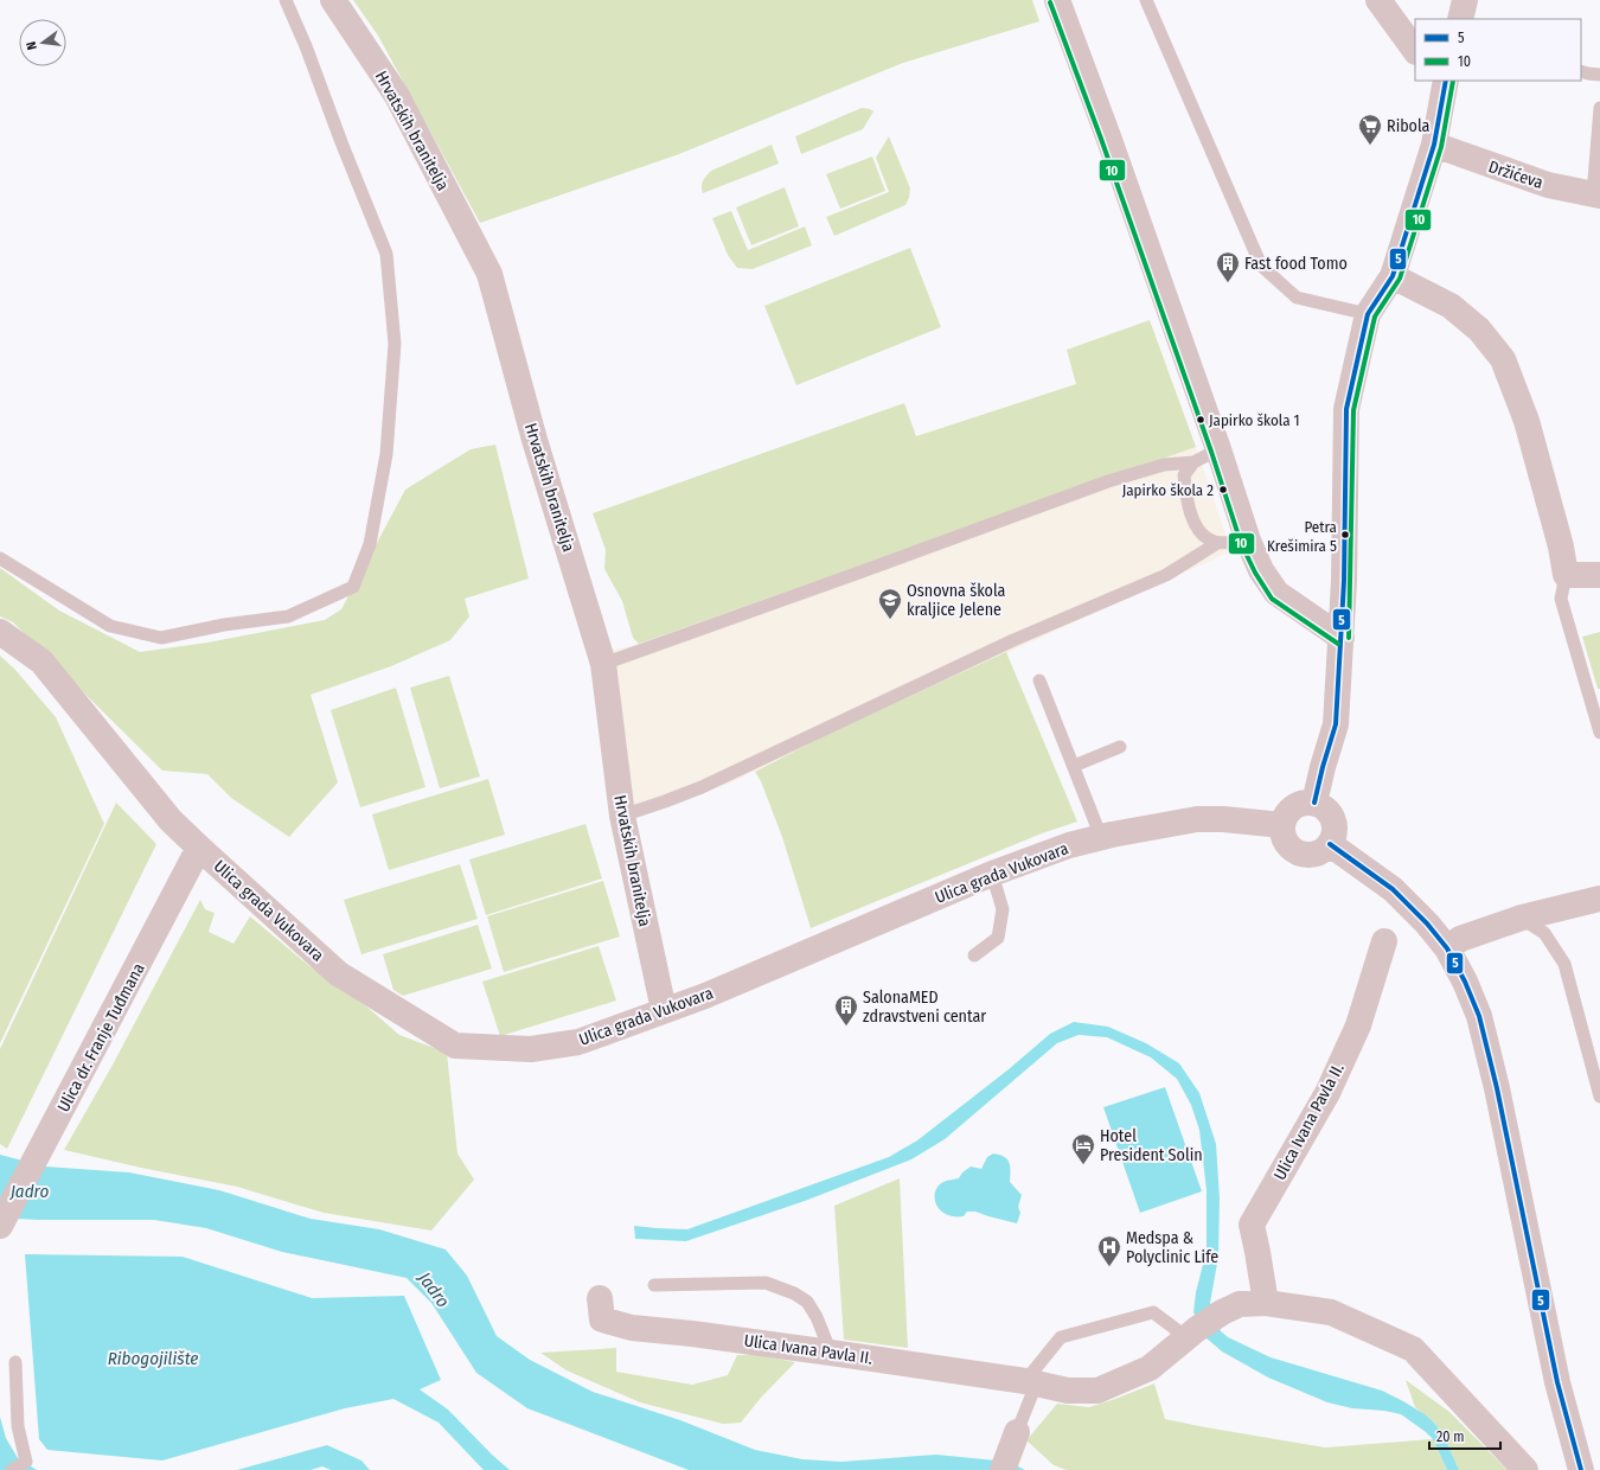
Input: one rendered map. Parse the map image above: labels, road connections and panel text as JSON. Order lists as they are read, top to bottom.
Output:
{
  "streets": {
    "street": [
      "Hrvatskih branitelja",
      "Držićeva",
      "Ulica grada Vukovara",
      "Ulica dr. Franje Tuđmana",
      "Ulica Ivana Pavla II."
    ]
  },
  "crossings": [
    ["Hrvatskih branitelja", "Ulica grada Vukovara"],
    ["Ulica grada Vukovara", "Ulica dr. Franje Tuđmana"]
  ],
  "water": ["Jadro", "Ribogojilište"],
  "places": {
    "supermarket": ["Ribola"],
    "building": ["Fast food Tomo", "SalonaMED zdravstveni centar"],
    "other": ["Japirko škola 1", "Japirko škola 2", "Petra Krešimira 5"],
    "school or university": ["Osnovna škola kraljice Jelene"],
    "hotel": ["Hotel President Solin"],
    "hospital": ["Medspa & Polyclinic Life"]
  },
  "lines": ["transit line 10", "transit line 5"],
  "legend": ["5", "10"],
  "scale_bar": "20 m",
  "north": "left"
}
